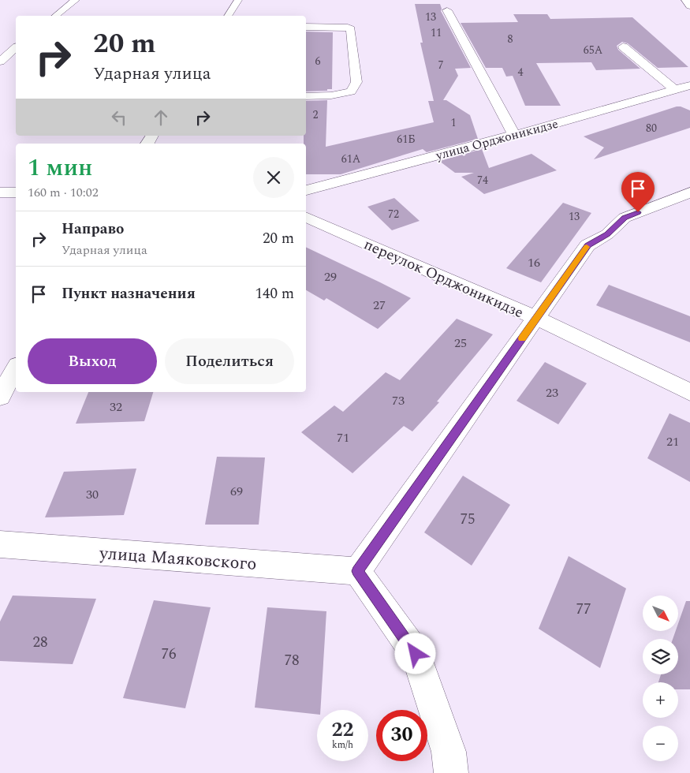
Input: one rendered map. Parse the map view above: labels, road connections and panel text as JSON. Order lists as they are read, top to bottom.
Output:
{
  "streets": {
    "street": ["улица Орджоникидзе", "переулок Орджоникидзе", "улица Маяковского"]
  },
  "house_numbers": [
    "13",
    "11",
    "8",
    "65А",
    "6",
    "7",
    "4",
    "2",
    "1",
    "80",
    "61Б",
    "61А",
    "74",
    "72",
    "13",
    "16",
    "29",
    "27",
    "25",
    "23",
    "73",
    "32",
    "71",
    "21",
    "69",
    "30",
    "75",
    "77",
    "28",
    "76",
    "78"
  ],
  "north": "bottom right",
  "page": {
    "turn": ["20 m", "Ударная улица"],
    "heading": ["1 мин", "160 m · 10:02"],
    "list": [
      {
        "name": "Направо",
        "note": "Ударная улица",
        "value": "20 m"
      },
      {
        "name": "Пункт назначения",
        "value": "140 m"
      }
    ],
    "buttons": ["Выход", "Поделиться"],
    "map_buttons": ["+", "−"],
    "speed": "22 km/h",
    "limit": "30"
  }
}
